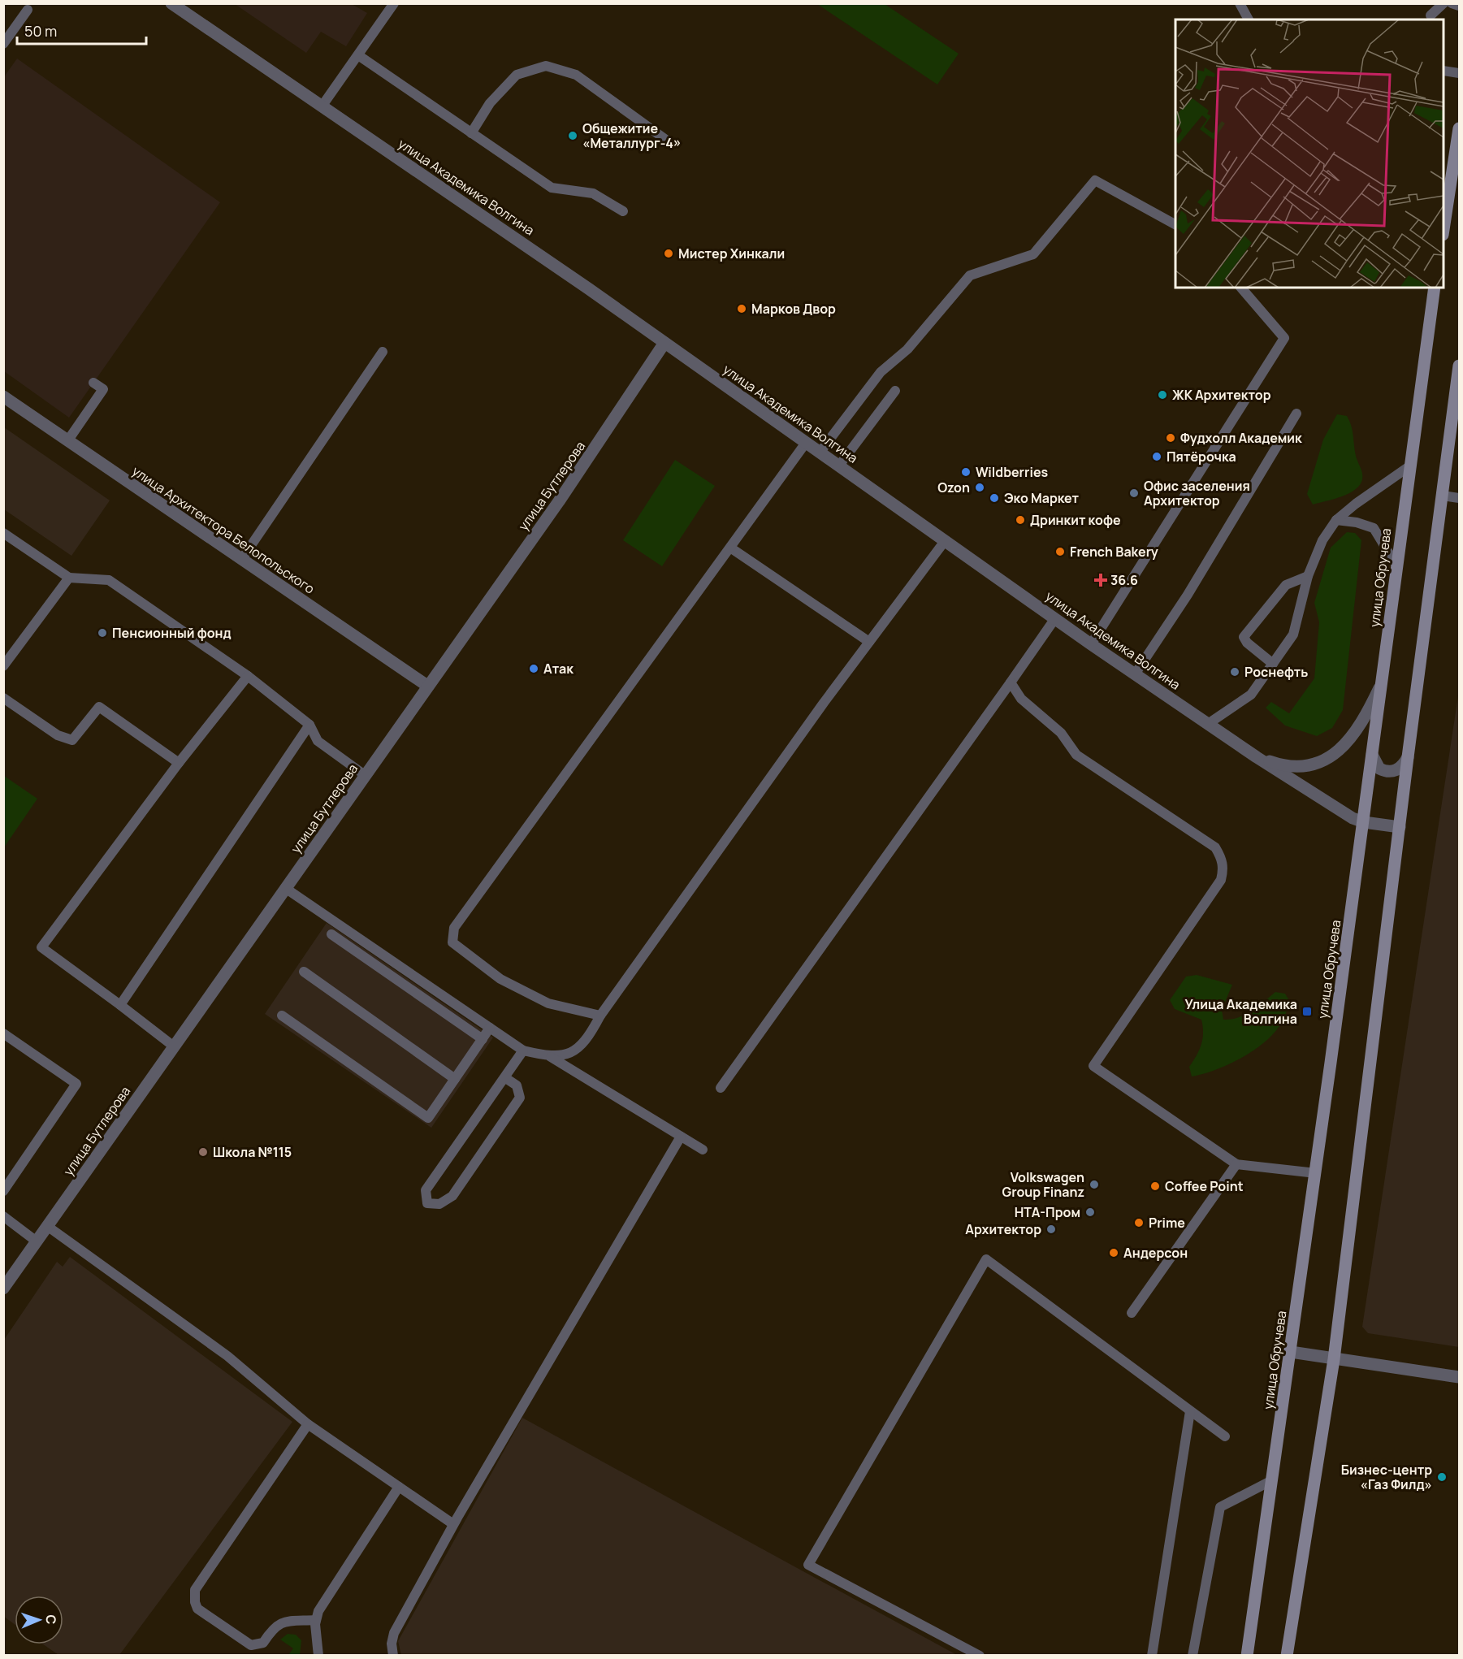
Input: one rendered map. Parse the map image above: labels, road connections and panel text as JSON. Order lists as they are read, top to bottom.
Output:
{
  "streets": {
    "main road": ["улица Обручева"],
    "street": ["улица Академика Волгина", "улица Бутлерова", "улица Архитектора Белопольского"]
  },
  "crossings": [
    ["улица Академика Волгина", "улица Бутлерова"],
    ["улица Академика Волгина", "улица Обручева"],
    ["улица Бутлерова", "улица Архитектора Белопольского"]
  ],
  "places": {
    "other": [
      "Общежитие «Металлург-4»",
      "Мистер Хинкали",
      "Марков Двор",
      "ЖК Архитектор",
      "Фудхолл Академик",
      "Пятёрочка",
      "Wildberries",
      "Ozon",
      "Офис заселения Архитектор",
      "Эко Маркет",
      "Дринкит кофе",
      "French Bakery",
      "Пенсионный фонд",
      "Атак",
      "Роснефть",
      "Школа №115",
      "Volkswagen Group Finanz",
      "Coffee Point",
      "НТА-Пром",
      "Prime",
      "Архитектор",
      "Андерсон",
      "Бизнес-центр «Газ Филд»"
    ],
    "health": ["36.6"],
    "transit": ["Улица Академика Волгина"]
  },
  "scale_bar": "50 m",
  "north": "right"
}
